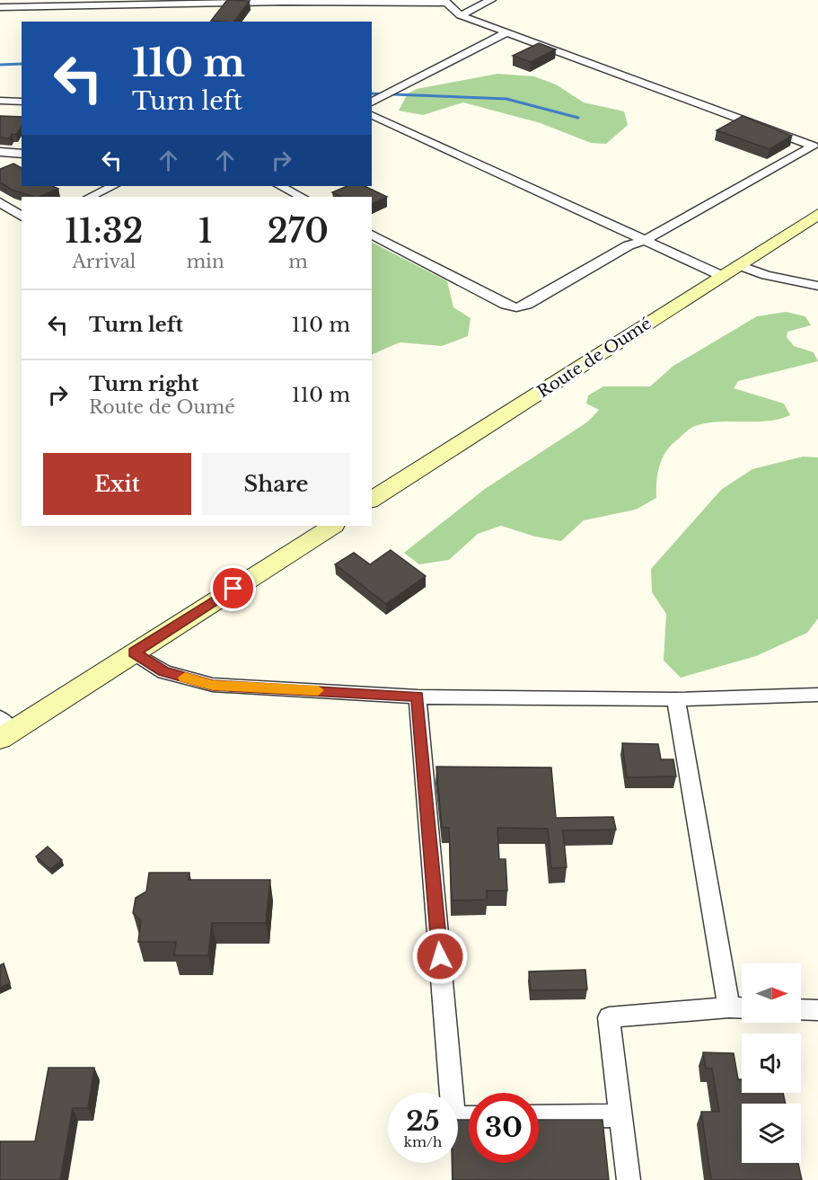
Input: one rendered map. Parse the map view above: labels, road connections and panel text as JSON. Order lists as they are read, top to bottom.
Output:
{
  "streets": {
    "main road": ["Route de Oumé"]
  },
  "north": "right",
  "page": {
    "turn": ["110 m", "Turn left"],
    "eta": [
      "11:32",
      "Arrival",
      "1",
      "min",
      "270",
      "m"
    ],
    "list": [
      {
        "name": "Turn left",
        "value": "110 m"
      },
      {
        "name": "Turn right",
        "note": "Route de Oumé",
        "value": "110 m"
      }
    ],
    "buttons": ["Exit", "Share"],
    "speed": "25 km/h",
    "limit": "30"
  }
}
